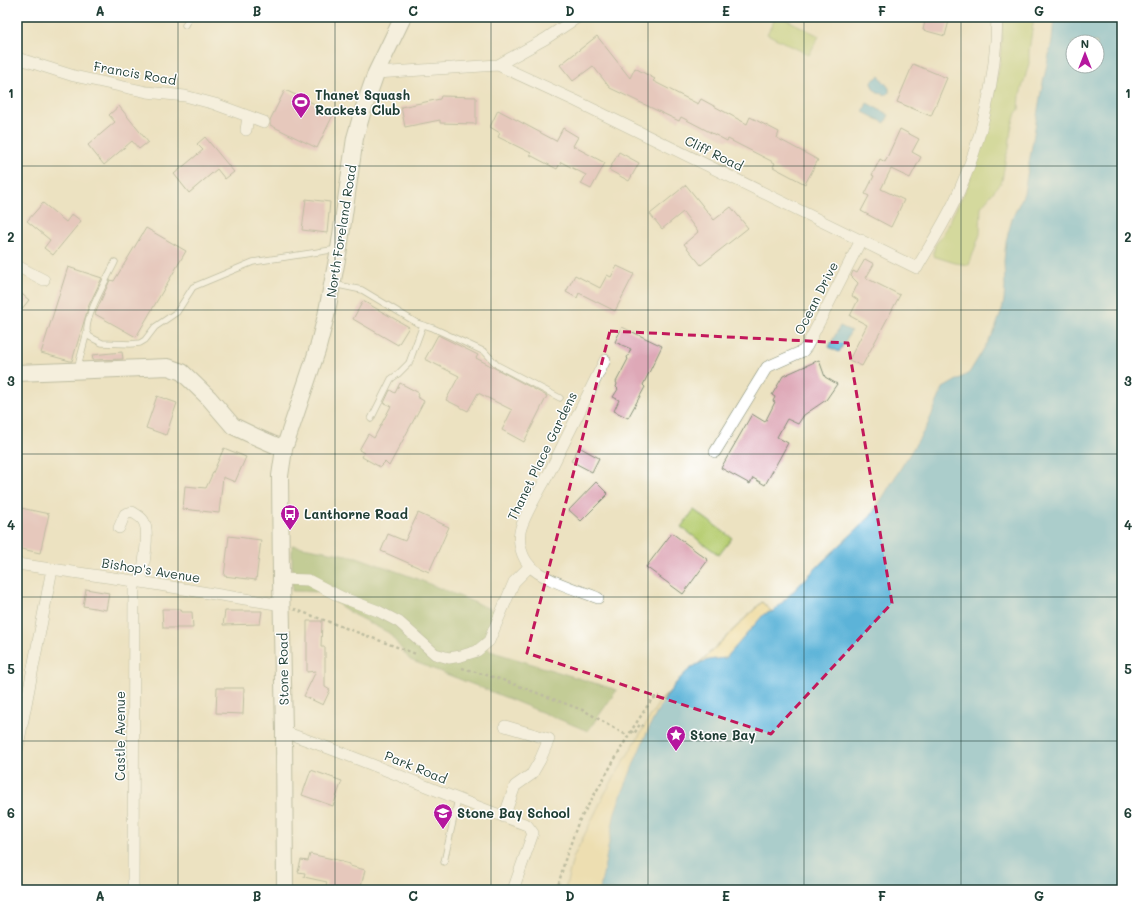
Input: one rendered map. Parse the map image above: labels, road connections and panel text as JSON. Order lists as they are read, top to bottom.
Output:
{
  "streets": {
    "main road": ["North Foreland Road", "Stone Road"],
    "street": [
      "Francis Road",
      "Cliff Road",
      "Ocean Drive",
      "Thanet Place Gardens",
      "Bishop's Avenue",
      "Castle Avenue",
      "Park Road"
    ]
  },
  "crossings": [
    ["Cliff Road", "Ocean Drive"],
    ["North Foreland Road", "Stone Road"],
    ["Bishop's Avenue", "Stone Road"],
    ["Bishop's Avenue", "Castle Avenue"],
    ["Stone Road", "Park Road"]
  ],
  "places": {
    "sports": ["Thanet Squash Rackets Club"],
    "bus stop": ["Lanthorne Road"],
    "place": ["Stone Bay"],
    "school or university": ["Stone Bay School"]
  },
  "north": "top",
  "grid": {
    "columns": [
      "A",
      "B",
      "C",
      "D",
      "E",
      "F",
      "G"
    ],
    "rows": [
      "1",
      "2",
      "3",
      "4",
      "5",
      "6"
    ]
  }
}
